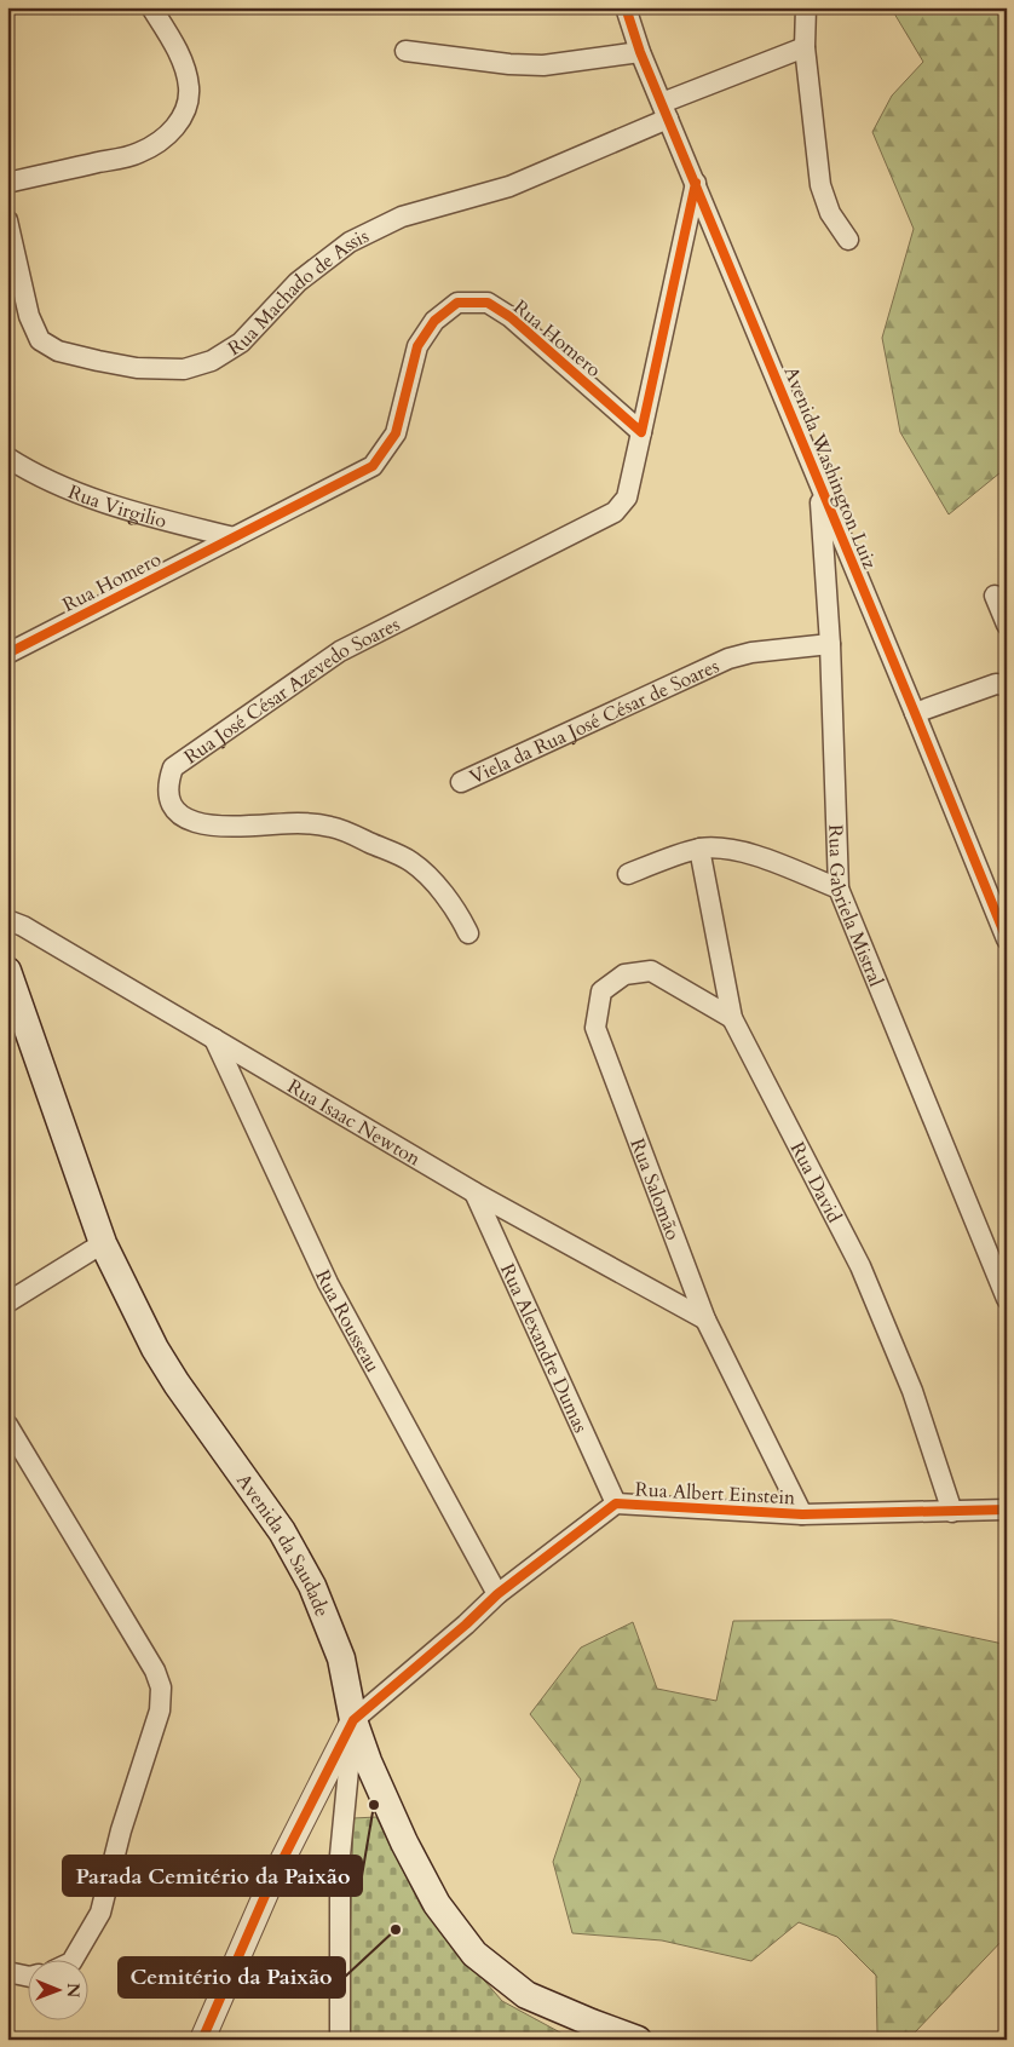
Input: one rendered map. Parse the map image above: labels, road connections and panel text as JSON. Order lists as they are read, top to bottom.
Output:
{
  "streets": {
    "main road": ["Avenida da Saudade"],
    "street": [
      "Rua Machado de Assis",
      "Rua Homero",
      "Avenida Washington Luiz",
      "Rua Virgilio",
      "Rua José César Azevedo Soares",
      "Viela da Rua José César de Soares",
      "Rua Gabriela Mistral",
      "Rua Isaac Newton",
      "Rua David",
      "Rua Salomão",
      "Rua Rousseau",
      "Rua Alexandre Dumas",
      "Rua Albert Einstein"
    ]
  },
  "crossings": [
    ["Rua Machado de Assis", "Avenida Washington Luiz"],
    ["Rua Homero", "Rua Virgilio"],
    ["Rua Homero", "Rua José César Azevedo Soares"],
    ["Avenida Washington Luiz", "Rua Gabriela Mistral"],
    ["Viela da Rua José César de Soares", "Rua Gabriela Mistral"],
    ["Rua Isaac Newton", "Rua Salomão"],
    ["Rua Isaac Newton", "Rua Rousseau"],
    ["Rua Isaac Newton", "Rua Alexandre Dumas"],
    ["Rua David", "Rua Salomão"],
    ["Rua David", "Rua Albert Einstein"],
    ["Rua Salomão", "Rua Albert Einstein"],
    ["Rua Rousseau", "Rua Albert Einstein"],
    ["Rua Alexandre Dumas", "Rua Albert Einstein"],
    ["Rua Albert Einstein", "Avenida da Saudade"]
  ],
  "places": ["Parada Cemitério da Paixão", "Cemitério da Paixão"],
  "north": "right"
}
